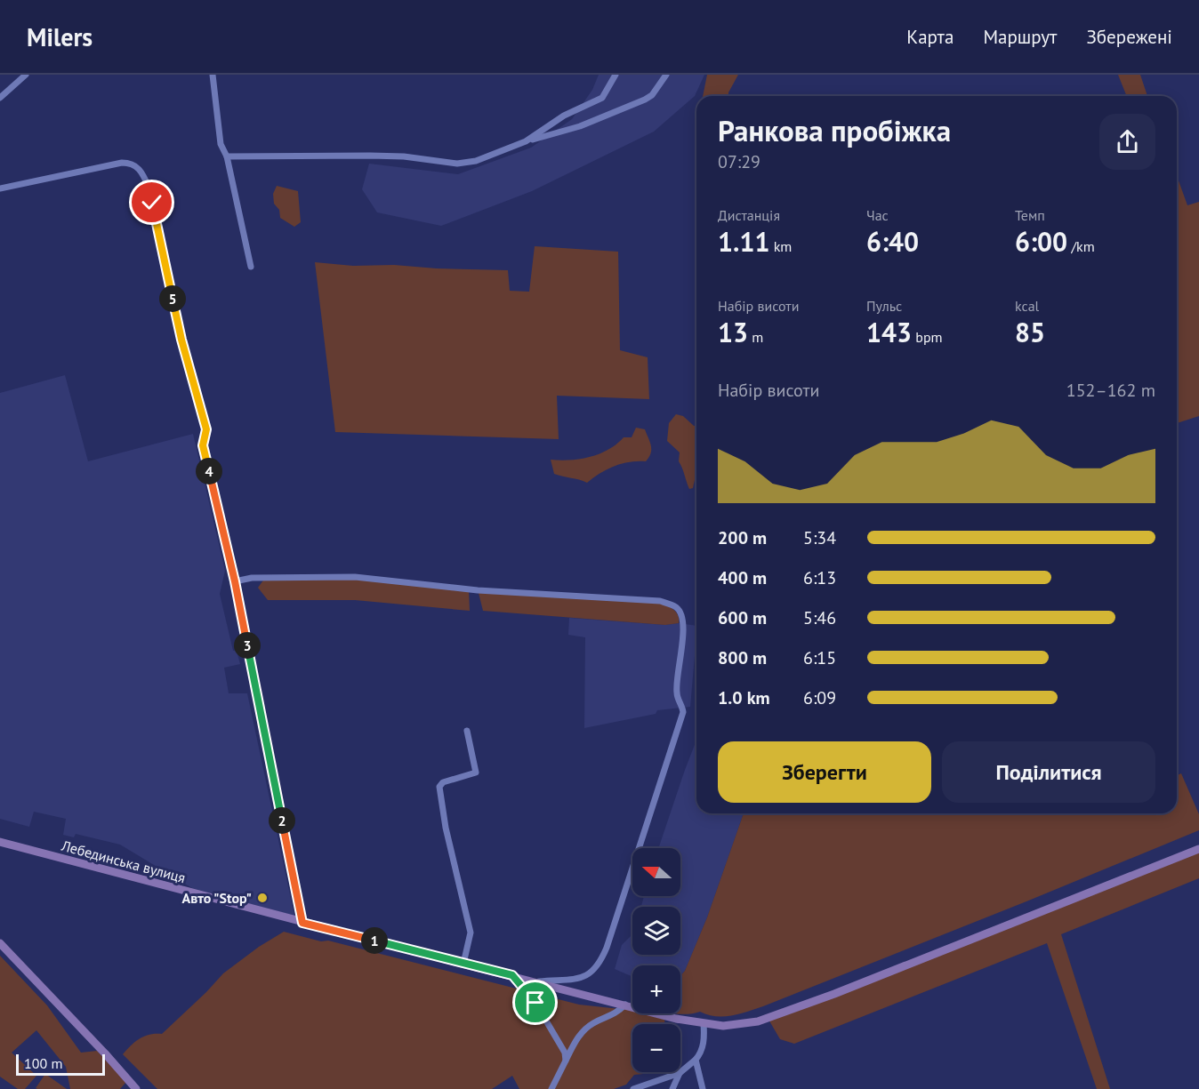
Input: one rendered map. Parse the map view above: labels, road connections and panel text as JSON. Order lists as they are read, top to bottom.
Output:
{
  "streets": {
    "street": ["Лебединська вулиця"]
  },
  "places": ["Авто \"Stop\""],
  "scale_bar": "100 m",
  "north": "left",
  "page": {
    "header": "Milers",
    "nav": ["Карта", "Маршрут", "Збережені"],
    "heading": ["Ранкова пробіжка", "07:29"],
    "stats": [
      ["Дистанція", "1.11 km"],
      ["Час", "6:40"],
      ["Темп", "6:00 /km"],
      ["Набір висоти", "13 m"],
      ["Пульс", "143 bpm"],
      ["kcal", "85"]
    ],
    "pins": [
      "5",
      "4",
      "3",
      "2",
      "1"
    ],
    "chart": ["Набір висоти", "152–162 m"],
    "list": [
      {
        "name": "200 m",
        "note": "5:34"
      },
      {
        "name": "400 m",
        "note": "6:13"
      },
      {
        "name": "600 m",
        "note": "5:46"
      },
      {
        "name": "800 m",
        "note": "6:15"
      },
      {
        "name": "1.0 km",
        "note": "6:09"
      }
    ],
    "buttons": ["Зберегти", "Поділитися"],
    "map_buttons": ["+", "−"],
    "scale": "100 m"
  }
}
